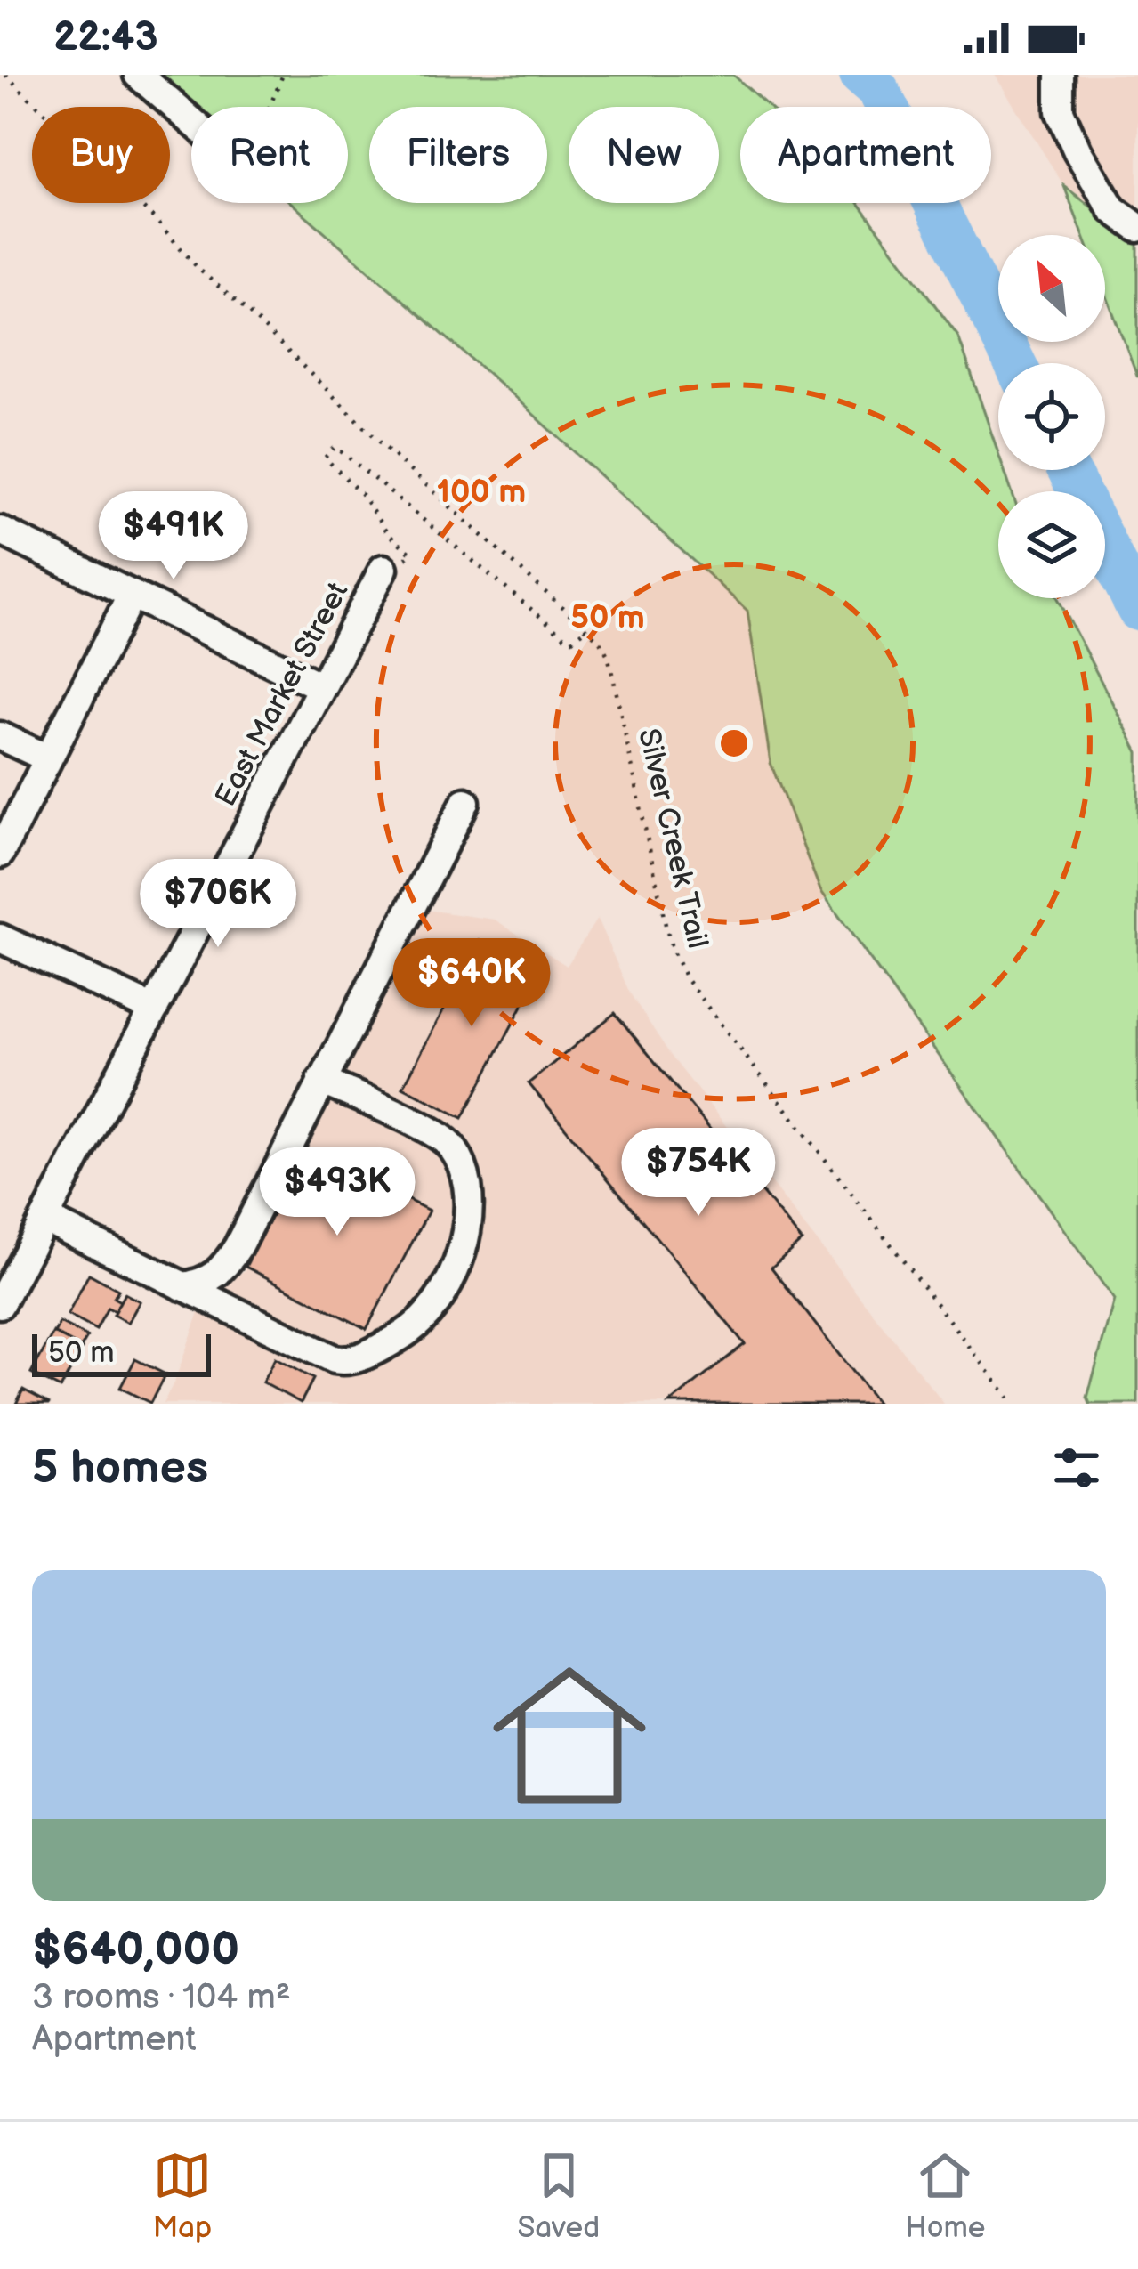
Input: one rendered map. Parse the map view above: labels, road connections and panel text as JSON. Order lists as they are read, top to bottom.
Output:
{
  "streets": {
    "street": ["East Market Street"],
    "path": ["Silver Creek Trail"]
  },
  "scale_bar": "50 m",
  "north": "top left",
  "page": {
    "status": "22:43",
    "chip": [
      "Buy",
      "Rent",
      "Filters",
      "New",
      "Apartment"
    ],
    "price": [
      "$491K",
      "$706K",
      "$640K",
      "$754K",
      "$493K"
    ],
    "scale": "50 m",
    "heading": "5 homes",
    "list": [
      {
        "name": "$640,000",
        "note": "3 rooms · 104 m² · Apartment"
      }
    ],
    "tabs": ["Map", "Saved", "Home"]
  },
  "rings": ["100 m", "50 m"]
}
